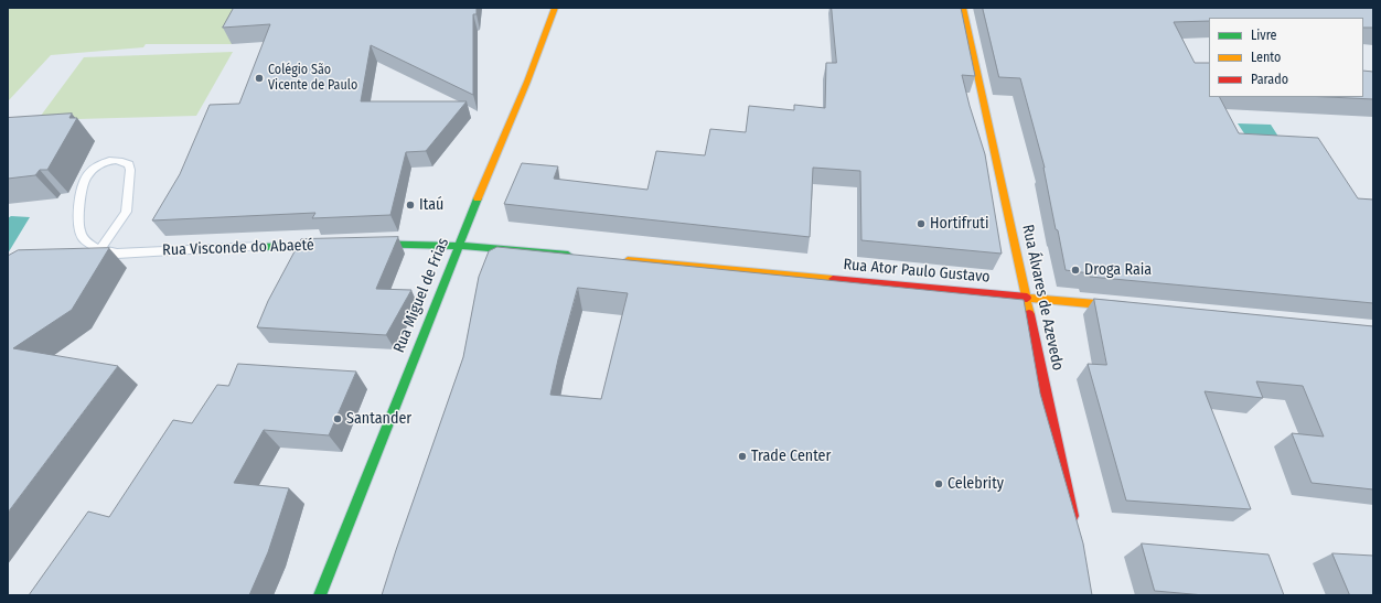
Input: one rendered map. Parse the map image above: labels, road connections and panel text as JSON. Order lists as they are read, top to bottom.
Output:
{
  "streets": {
    "street": [
      "Rua Visconde do Abaeté",
      "Rua Ator Paulo Gustavo",
      "Rua Miguel de Frias",
      "Rua Álvares de Azevedo"
    ]
  },
  "crossings": [
    ["Rua Ator Paulo Gustavo", "Rua Álvares de Azevedo"]
  ],
  "places": [
    "Colégio São Vicente de Paulo",
    "Itaú",
    "Hortifruti",
    "Droga Raia",
    "Santander",
    "Trade Center",
    "Celebrity"
  ],
  "legend": ["Livre", "Lento", "Parado"]
}
